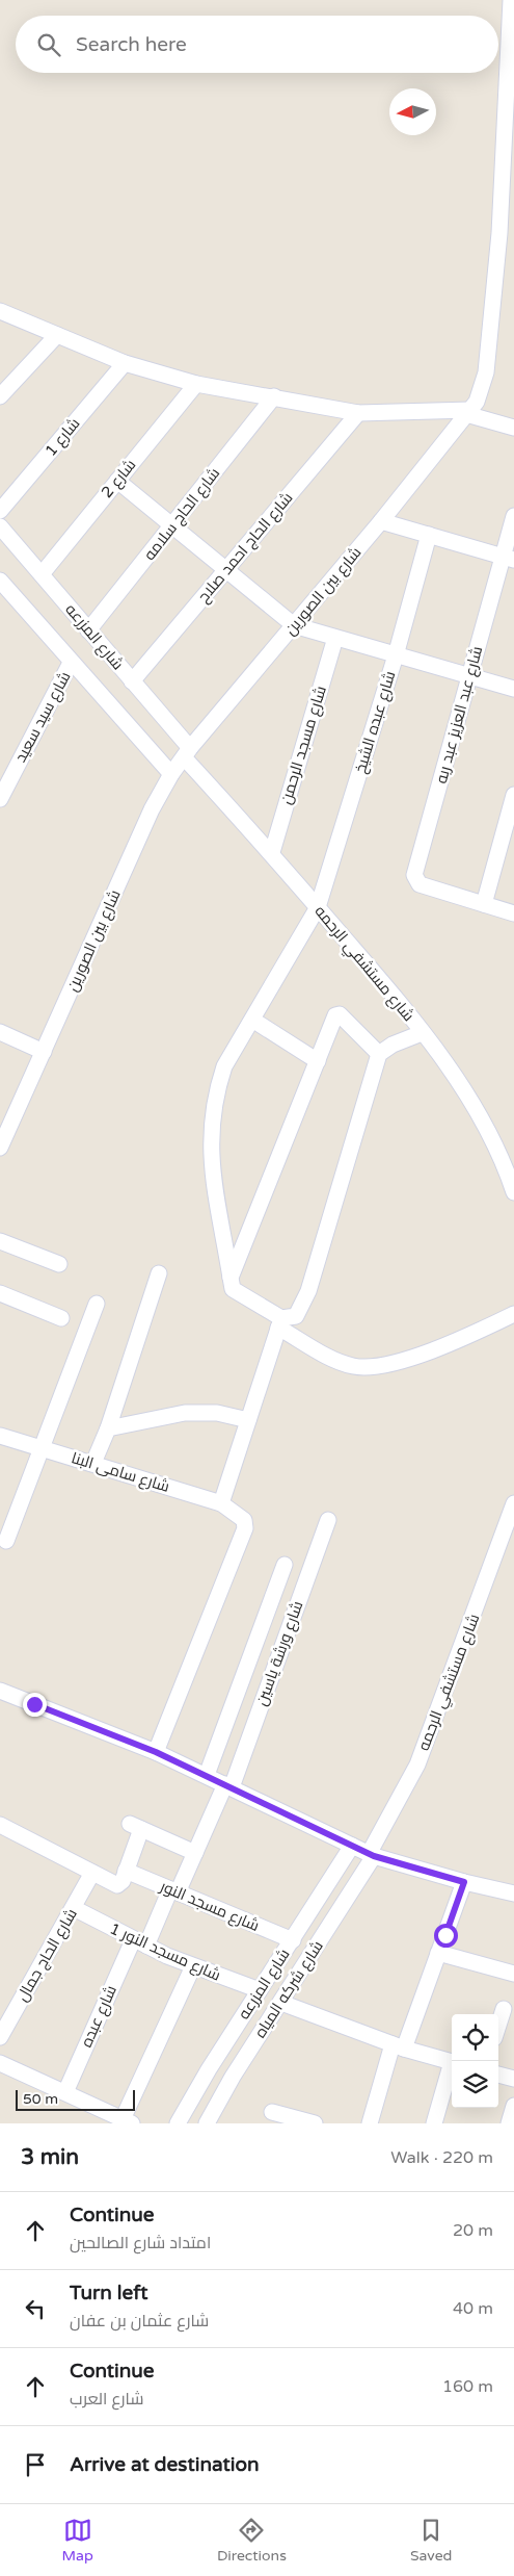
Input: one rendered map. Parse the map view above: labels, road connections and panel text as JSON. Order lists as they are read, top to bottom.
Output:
{
  "streets": {
    "street": [
      "شارع 1",
      "شارع 2",
      "شارع الحاج سلامه",
      "شارع الحاج احمد صلاح",
      "شارع بين الصورين",
      "شارع المزرعه",
      "شارع عبد العزيز عبد ربه",
      "شارع سيد سعيد",
      "شارع عبده الشيخ",
      "شارع مسجد الرحمن",
      "شارع مستشفي الرحمه",
      "شارع سامى البنا",
      "شارع ورشة ياسين",
      "شارع مسجد النور",
      "شارع مسجد النور 1",
      "شارع الحاج جمال",
      "شارع شركه المياه",
      "شارع عبده"
    ]
  },
  "crossings": [
    ["شارع 2", "شارع المزرعه"],
    ["شارع الحاج سلامه", "شارع المزرعه"],
    ["شارع الحاج احمد صلاح", "شارع المزرعه"],
    ["شارع بين الصورين", "شارع المزرعه"],
    ["شارع بين الصورين", "شارع مستشفي الرحمه"],
    ["شارع المزرعه", "شارع مستشفي الرحمه"],
    ["شارع المزرعه", "شارع مسجد النور"],
    ["شارع المزرعه", "شارع مسجد النور 1"],
    ["شارع عبده الشيخ", "شارع مستشفي الرحمه"],
    ["شارع مسجد الرحمن", "شارع مستشفي الرحمه"],
    ["شارع مستشفي الرحمه", "شارع شركه المياه"],
    ["شارع ورشة ياسين", "شارع عبده"],
    ["شارع مسجد النور", "شارع عبده"],
    ["شارع مسجد النور 1", "شارع الحاج جمال"],
    ["شارع مسجد النور 1", "شارع عبده"]
  ],
  "scale_bar": "50 m",
  "north": "left",
  "page": {
    "search": "Search here",
    "scale": "50 m",
    "heading": ["3 min", "Walk · 220 m"],
    "list": [
      ["Continue", "امتداد شارع الصالحين", "20 m"],
      ["Turn left", "شارع عثمان بن عفان", "40 m"],
      ["Continue", "شارع العرب", "160 m"],
      "Arrive at destination"
    ],
    "nav": ["Map", "Directions", "Saved"]
  }
}
